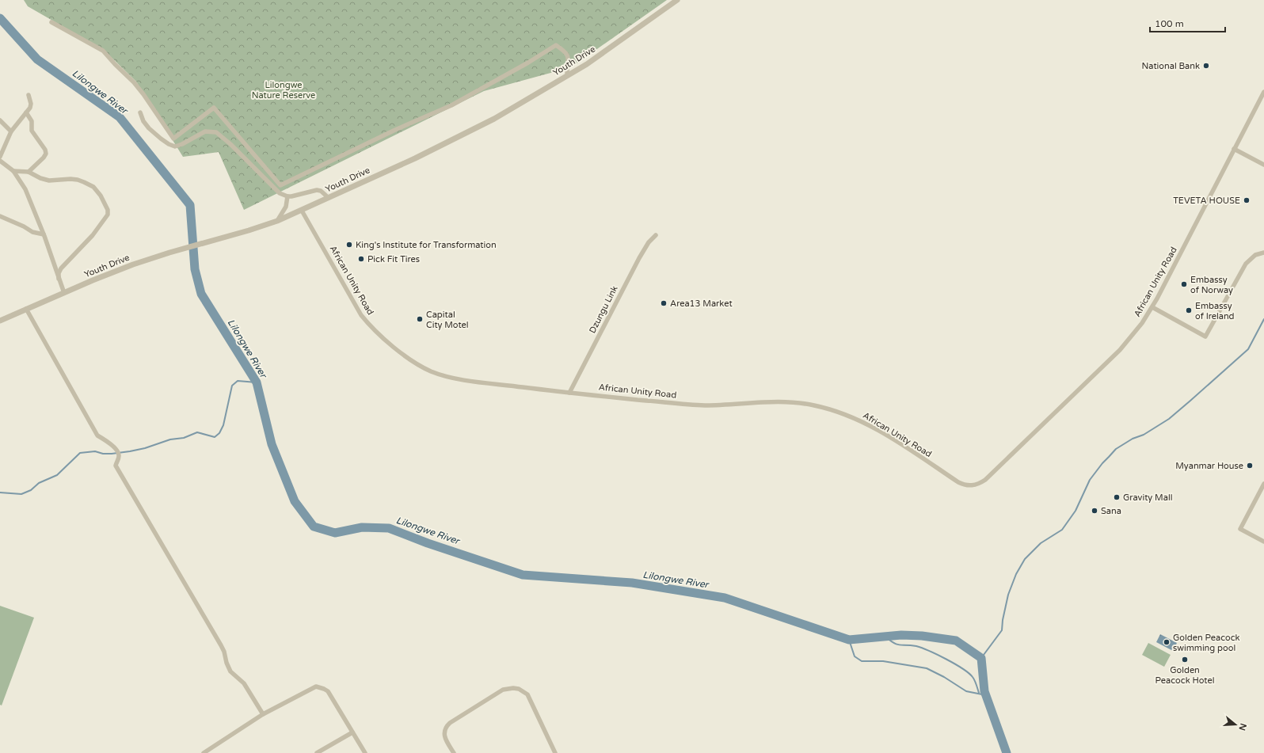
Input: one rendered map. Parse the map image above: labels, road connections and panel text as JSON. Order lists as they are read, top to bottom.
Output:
{
  "streets": {
    "street": ["Youth Drive", "African Unity Road", "Dzungu Link"]
  },
  "crossings": [
    ["Youth Drive", "African Unity Road"],
    ["African Unity Road", "Dzungu Link"]
  ],
  "water": ["Lilongwe River"],
  "parks": ["Lilongwe Nature Reserve"],
  "places": [
    "National Bank",
    "TEVETA HOUSE",
    "King's Institute for Transformation",
    "Pick Fit Tires",
    "Embassy of Norway",
    "Area13 Market",
    "Embassy of Ireland",
    "Capital City Motel",
    "Myanmar House",
    "Gravity Mall",
    "Sana",
    "Golden Peacock swimming pool",
    "Golden Peacock Hotel"
  ],
  "scale_bar": "100 m",
  "north": "right"
}
